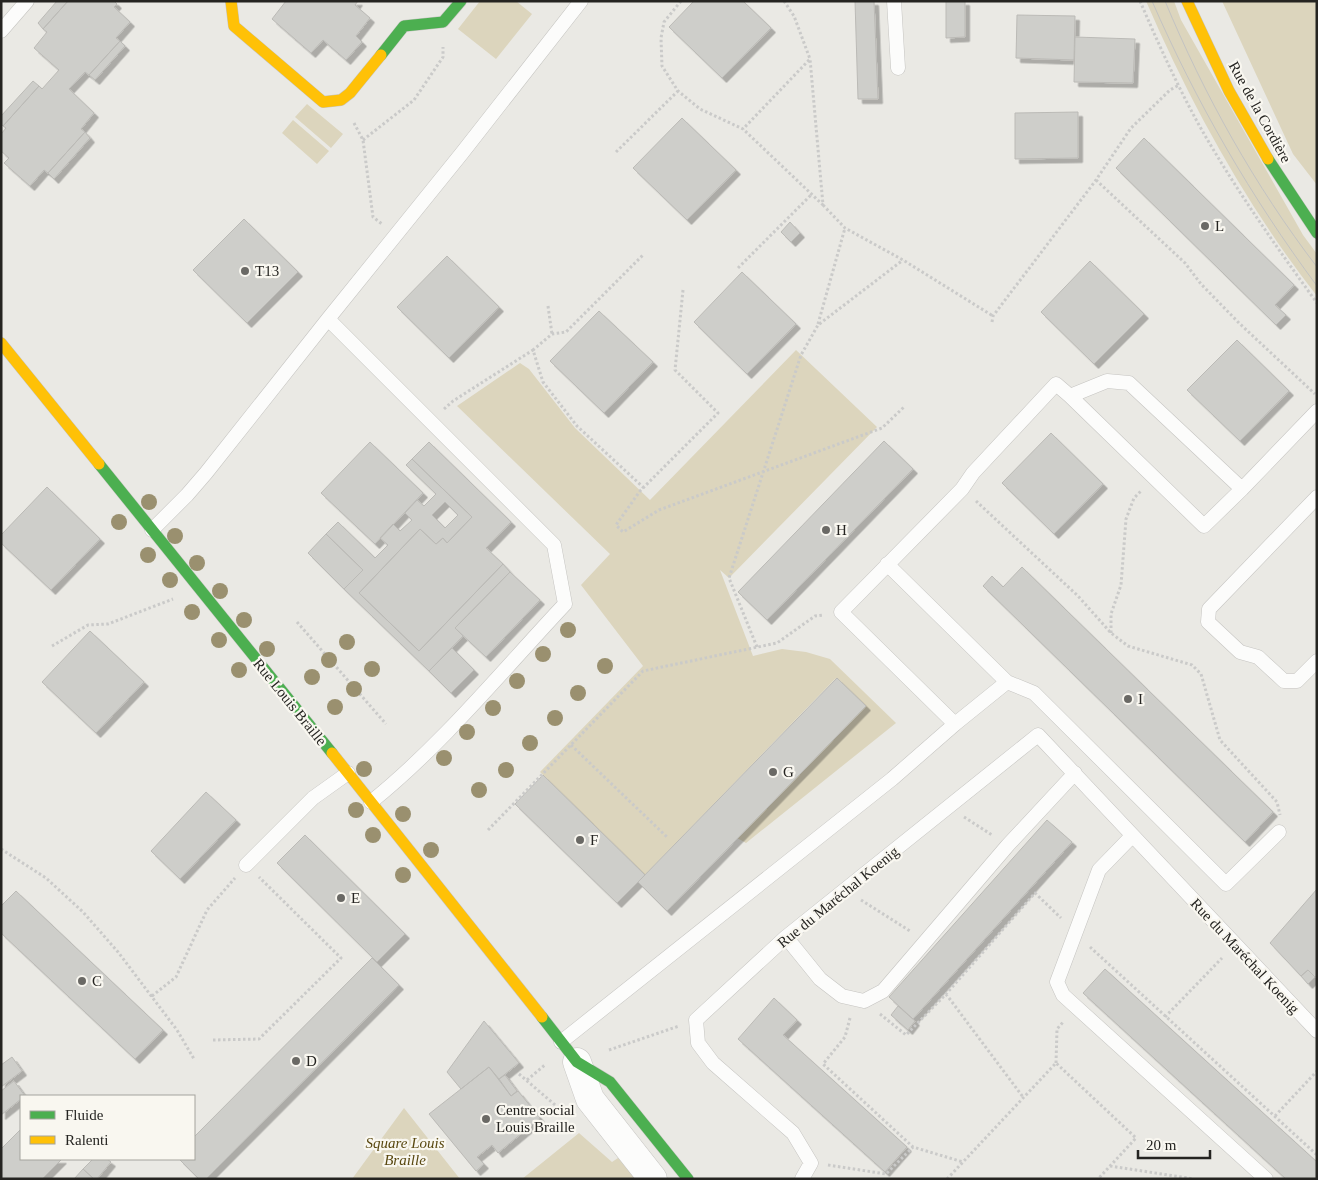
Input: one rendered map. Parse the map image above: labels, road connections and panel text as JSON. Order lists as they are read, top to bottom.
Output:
{
  "streets": {
    "street": ["Rue de la Cordière", "Rue Louis Braille"],
    "lane": ["Rue du Maréchal Koenig"]
  },
  "parks": ["Square Louis Braille"],
  "places": [
    "L",
    "T13",
    "H",
    "I",
    "G",
    "F",
    "E",
    "C",
    "D",
    "Centre social Louis Braille"
  ],
  "legend": ["Fluide", "Ralenti"],
  "scale_bar": "20 m"
}
